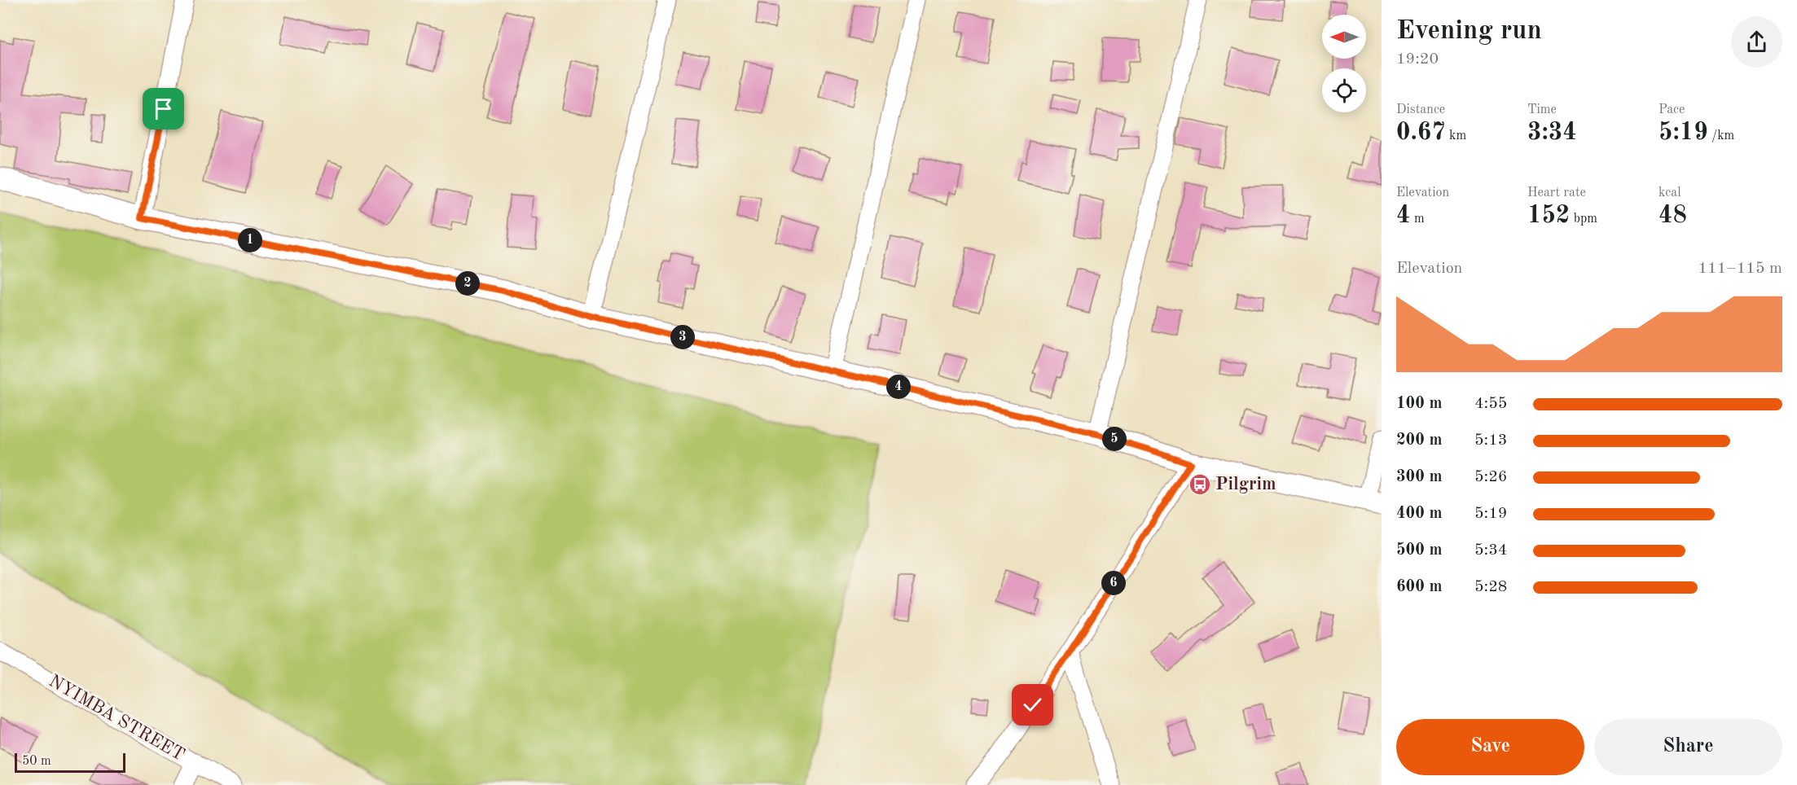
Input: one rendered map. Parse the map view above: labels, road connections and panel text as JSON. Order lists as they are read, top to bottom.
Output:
{
  "streets": {
    "street": ["NYIMBA STREET"]
  },
  "places": {
    "bus stop": ["Pilgrim"]
  },
  "scale_bar": "50 m",
  "north": "left",
  "page": {
    "heading": ["Evening run", "19:20"],
    "stats": [
      ["Distance", "0.67 km"],
      ["Time", "3:34"],
      ["Pace", "5:19 /km"],
      ["Elevation", "4 m"],
      ["Heart rate", "152 bpm"],
      ["kcal", "48"]
    ],
    "pins": [
      "1",
      "2",
      "3",
      "4",
      "5",
      "6"
    ],
    "chart": ["Elevation", "111–115 m"],
    "list": [
      {
        "name": "100 m",
        "note": "4:55"
      },
      {
        "name": "200 m",
        "note": "5:13"
      },
      {
        "name": "300 m",
        "note": "5:26"
      },
      {
        "name": "400 m",
        "note": "5:19"
      },
      {
        "name": "500 m",
        "note": "5:34"
      },
      {
        "name": "600 m",
        "note": "5:28"
      }
    ],
    "buttons": ["Save", "Share"],
    "scale": "50 m"
  }
}
